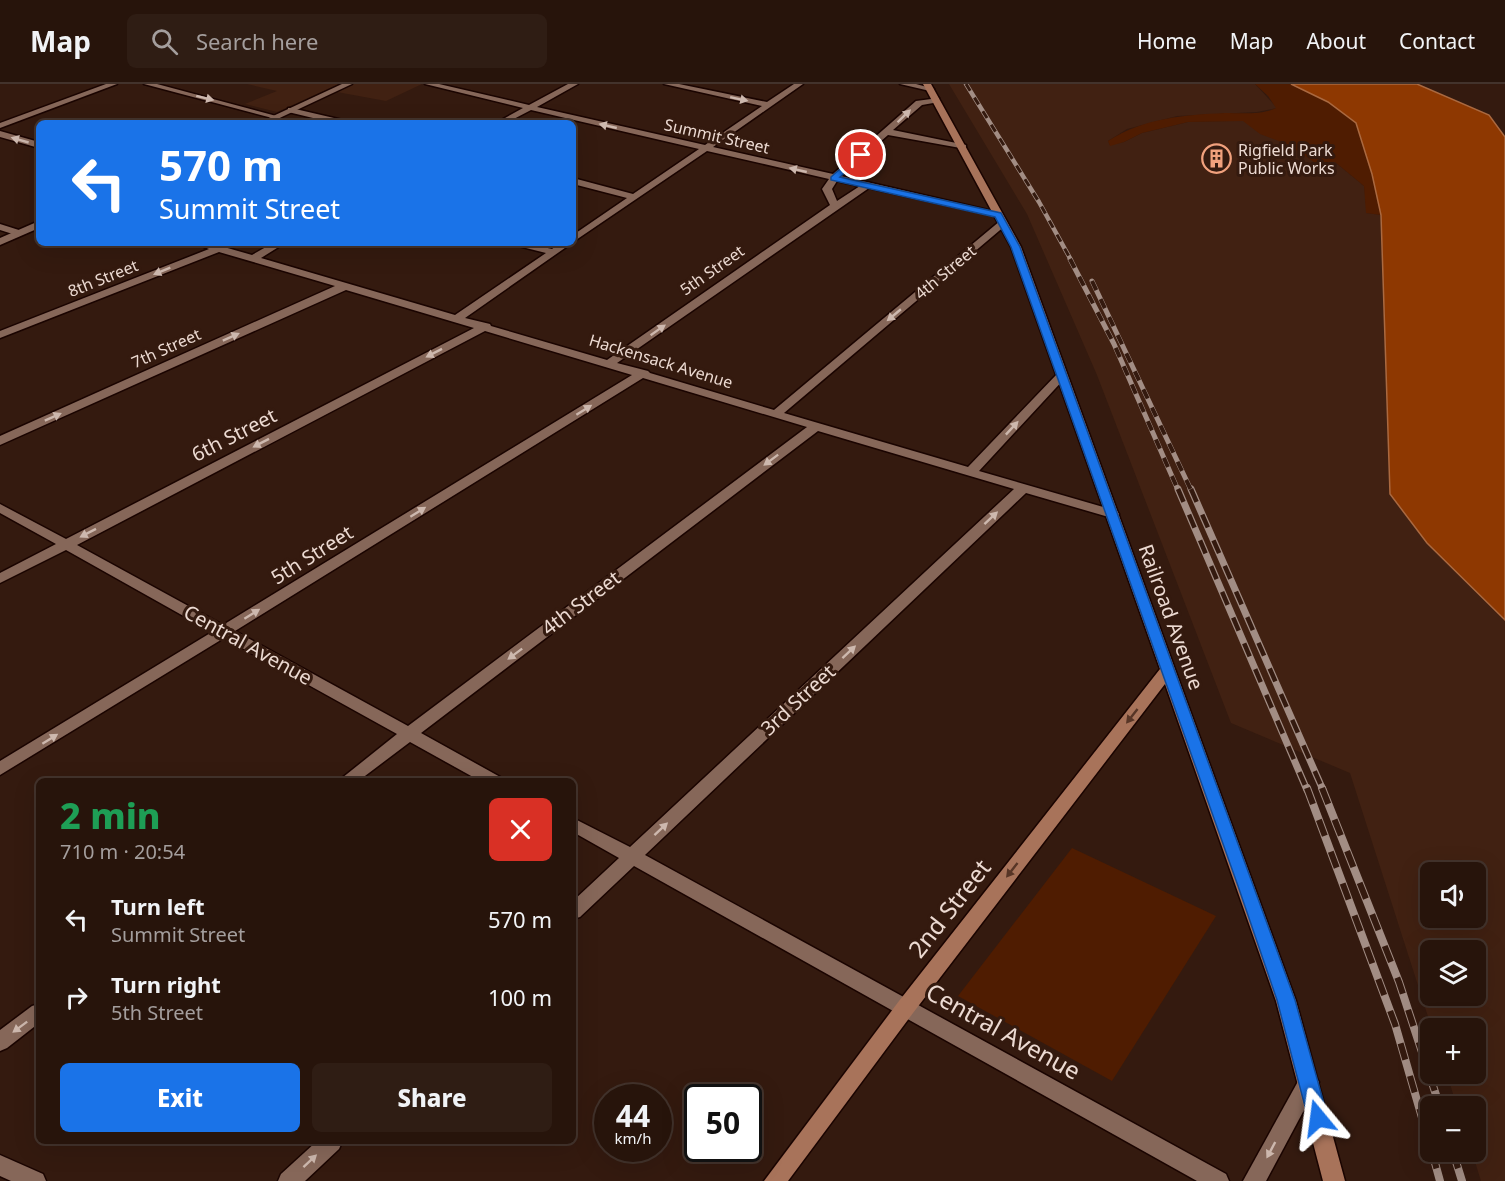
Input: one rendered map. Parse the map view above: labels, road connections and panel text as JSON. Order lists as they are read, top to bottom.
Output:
{
  "streets": {
    "main road": ["Railroad Avenue", "2nd Street"],
    "street": [
      "Summit Street",
      "5th Street",
      "4th Street",
      "8th Street",
      "7th Street",
      "Hackensack Avenue",
      "6th Street",
      "Central Avenue",
      "3rd Street"
    ]
  },
  "crossings": [
    ["Summit Street", "5th Street"],
    ["Summit Street", "4th Street"],
    ["Summit Street", "Railroad Avenue"],
    ["5th Street", "Hackensack Avenue"],
    ["5th Street", "Central Avenue"],
    ["4th Street", "Hackensack Avenue"],
    ["4th Street", "Railroad Avenue"],
    ["4th Street", "Central Avenue"],
    ["8th Street", "Hackensack Avenue"],
    ["7th Street", "Hackensack Avenue"],
    ["Hackensack Avenue", "6th Street"],
    ["Hackensack Avenue", "Railroad Avenue"],
    ["Hackensack Avenue", "3rd Street"],
    ["6th Street", "Central Avenue"],
    ["Railroad Avenue", "2nd Street"],
    ["Central Avenue", "3rd Street"],
    ["Central Avenue", "2nd Street"]
  ],
  "one_way": [
    "5th Street",
    "4th Street",
    "8th Street",
    "7th Street",
    "6th Street",
    "3rd Street",
    "2nd Street"
  ],
  "places": {
    "building": ["Rigfield Park Public Works"]
  },
  "page": {
    "header": "Map",
    "search": "Search here",
    "nav": [
      "Home",
      "Map",
      "About",
      "Contact"
    ],
    "turn": ["570 m", "Summit Street"],
    "heading": ["2 min", "710 m · 20:54"],
    "map_buttons": ["+", "−"],
    "list": [
      {
        "name": "Turn left",
        "note": "Summit Street",
        "value": "570 m"
      },
      {
        "name": "Turn right",
        "note": "5th Street",
        "value": "100 m"
      }
    ],
    "buttons": ["Exit", "Share"],
    "speed": "44 km/h",
    "limit": "50"
  }
}
